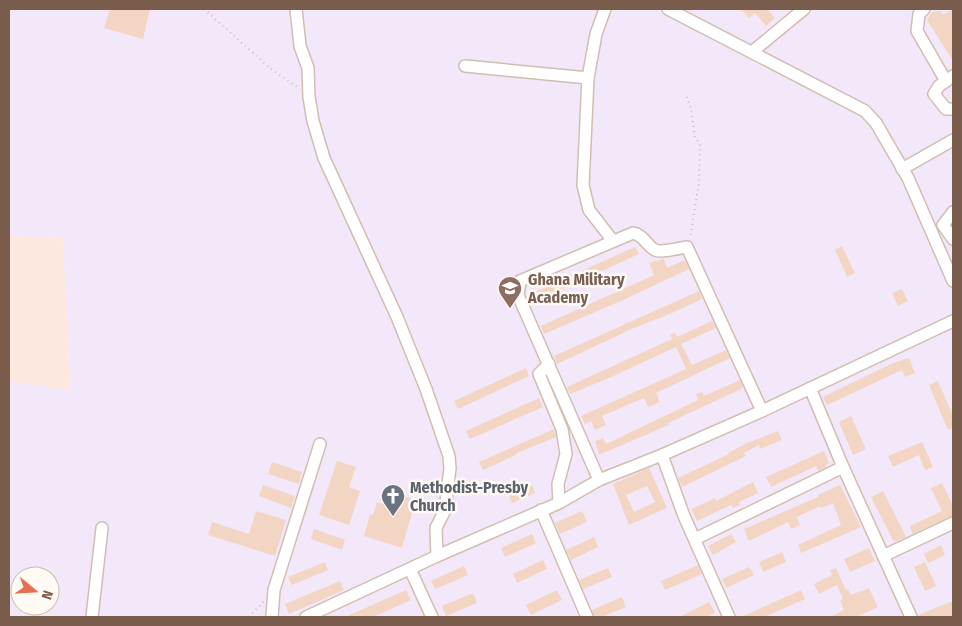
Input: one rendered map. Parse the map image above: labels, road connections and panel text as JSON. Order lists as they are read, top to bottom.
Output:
{
  "places": {
    "school or university": ["Ghana Military Academy"],
    "church": ["Methodist-Presby Church"]
  },
  "north": "right"
}
